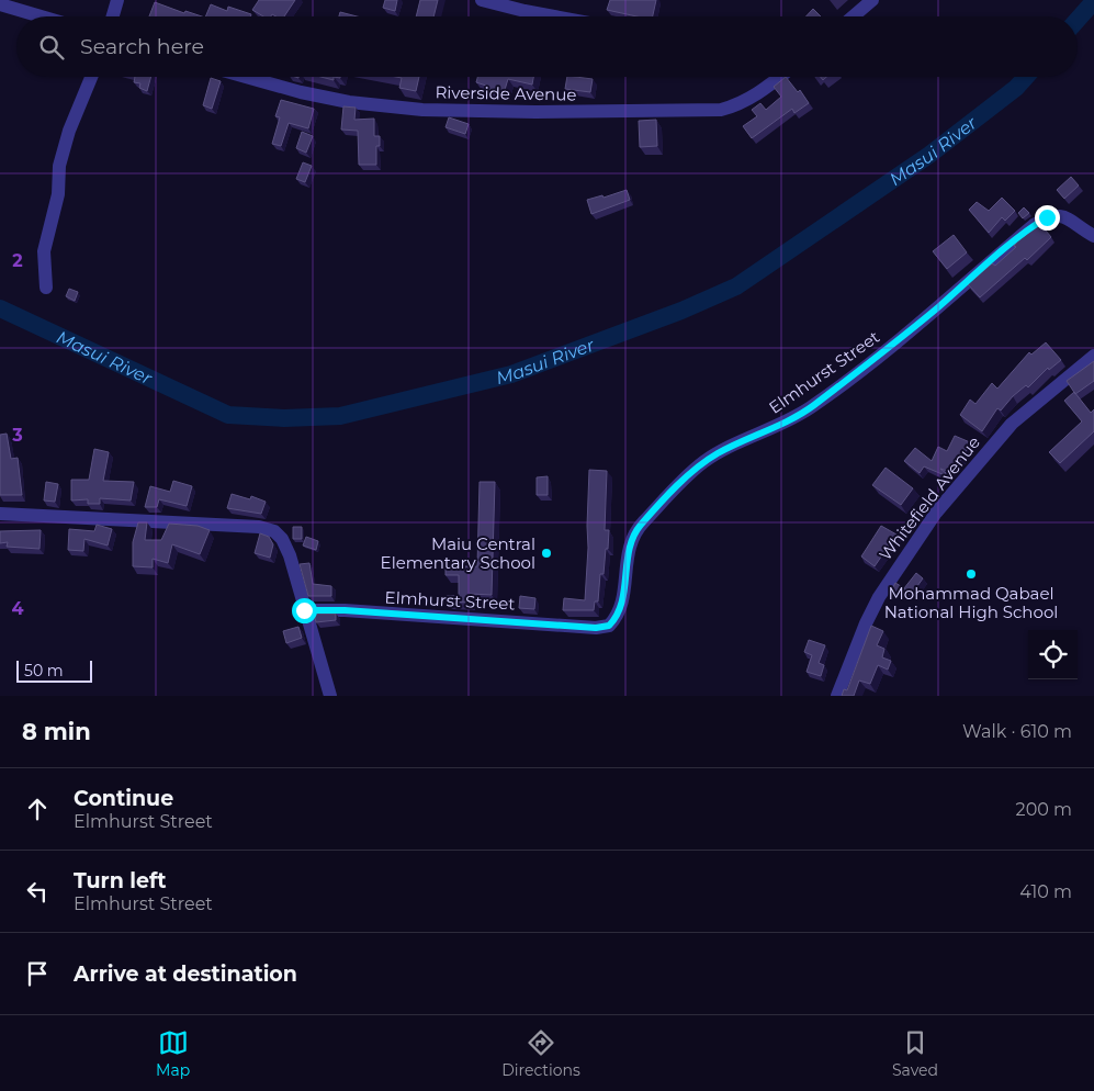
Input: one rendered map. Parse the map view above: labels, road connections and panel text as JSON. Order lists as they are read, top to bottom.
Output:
{
  "streets": {
    "street": ["Riverside Avenue", "Elmhurst Street", "Whitefield Avenue"]
  },
  "water": ["Masui River"],
  "places": ["Maiu Central Elementary School", "Mohammad Qabael National High School"],
  "scale_bar": "50 m",
  "page": {
    "search": "Search here",
    "scale": "50 m",
    "heading": ["8 min", "Walk · 610 m"],
    "list": [
      ["Continue", "Elmhurst Street", "200 m"],
      ["Turn left", "Elmhurst Street", "410 m"],
      "Arrive at destination"
    ],
    "nav": ["Map", "Directions", "Saved"]
  },
  "grid": {
    "rows": ["2", "3", "4"]
  }
}
